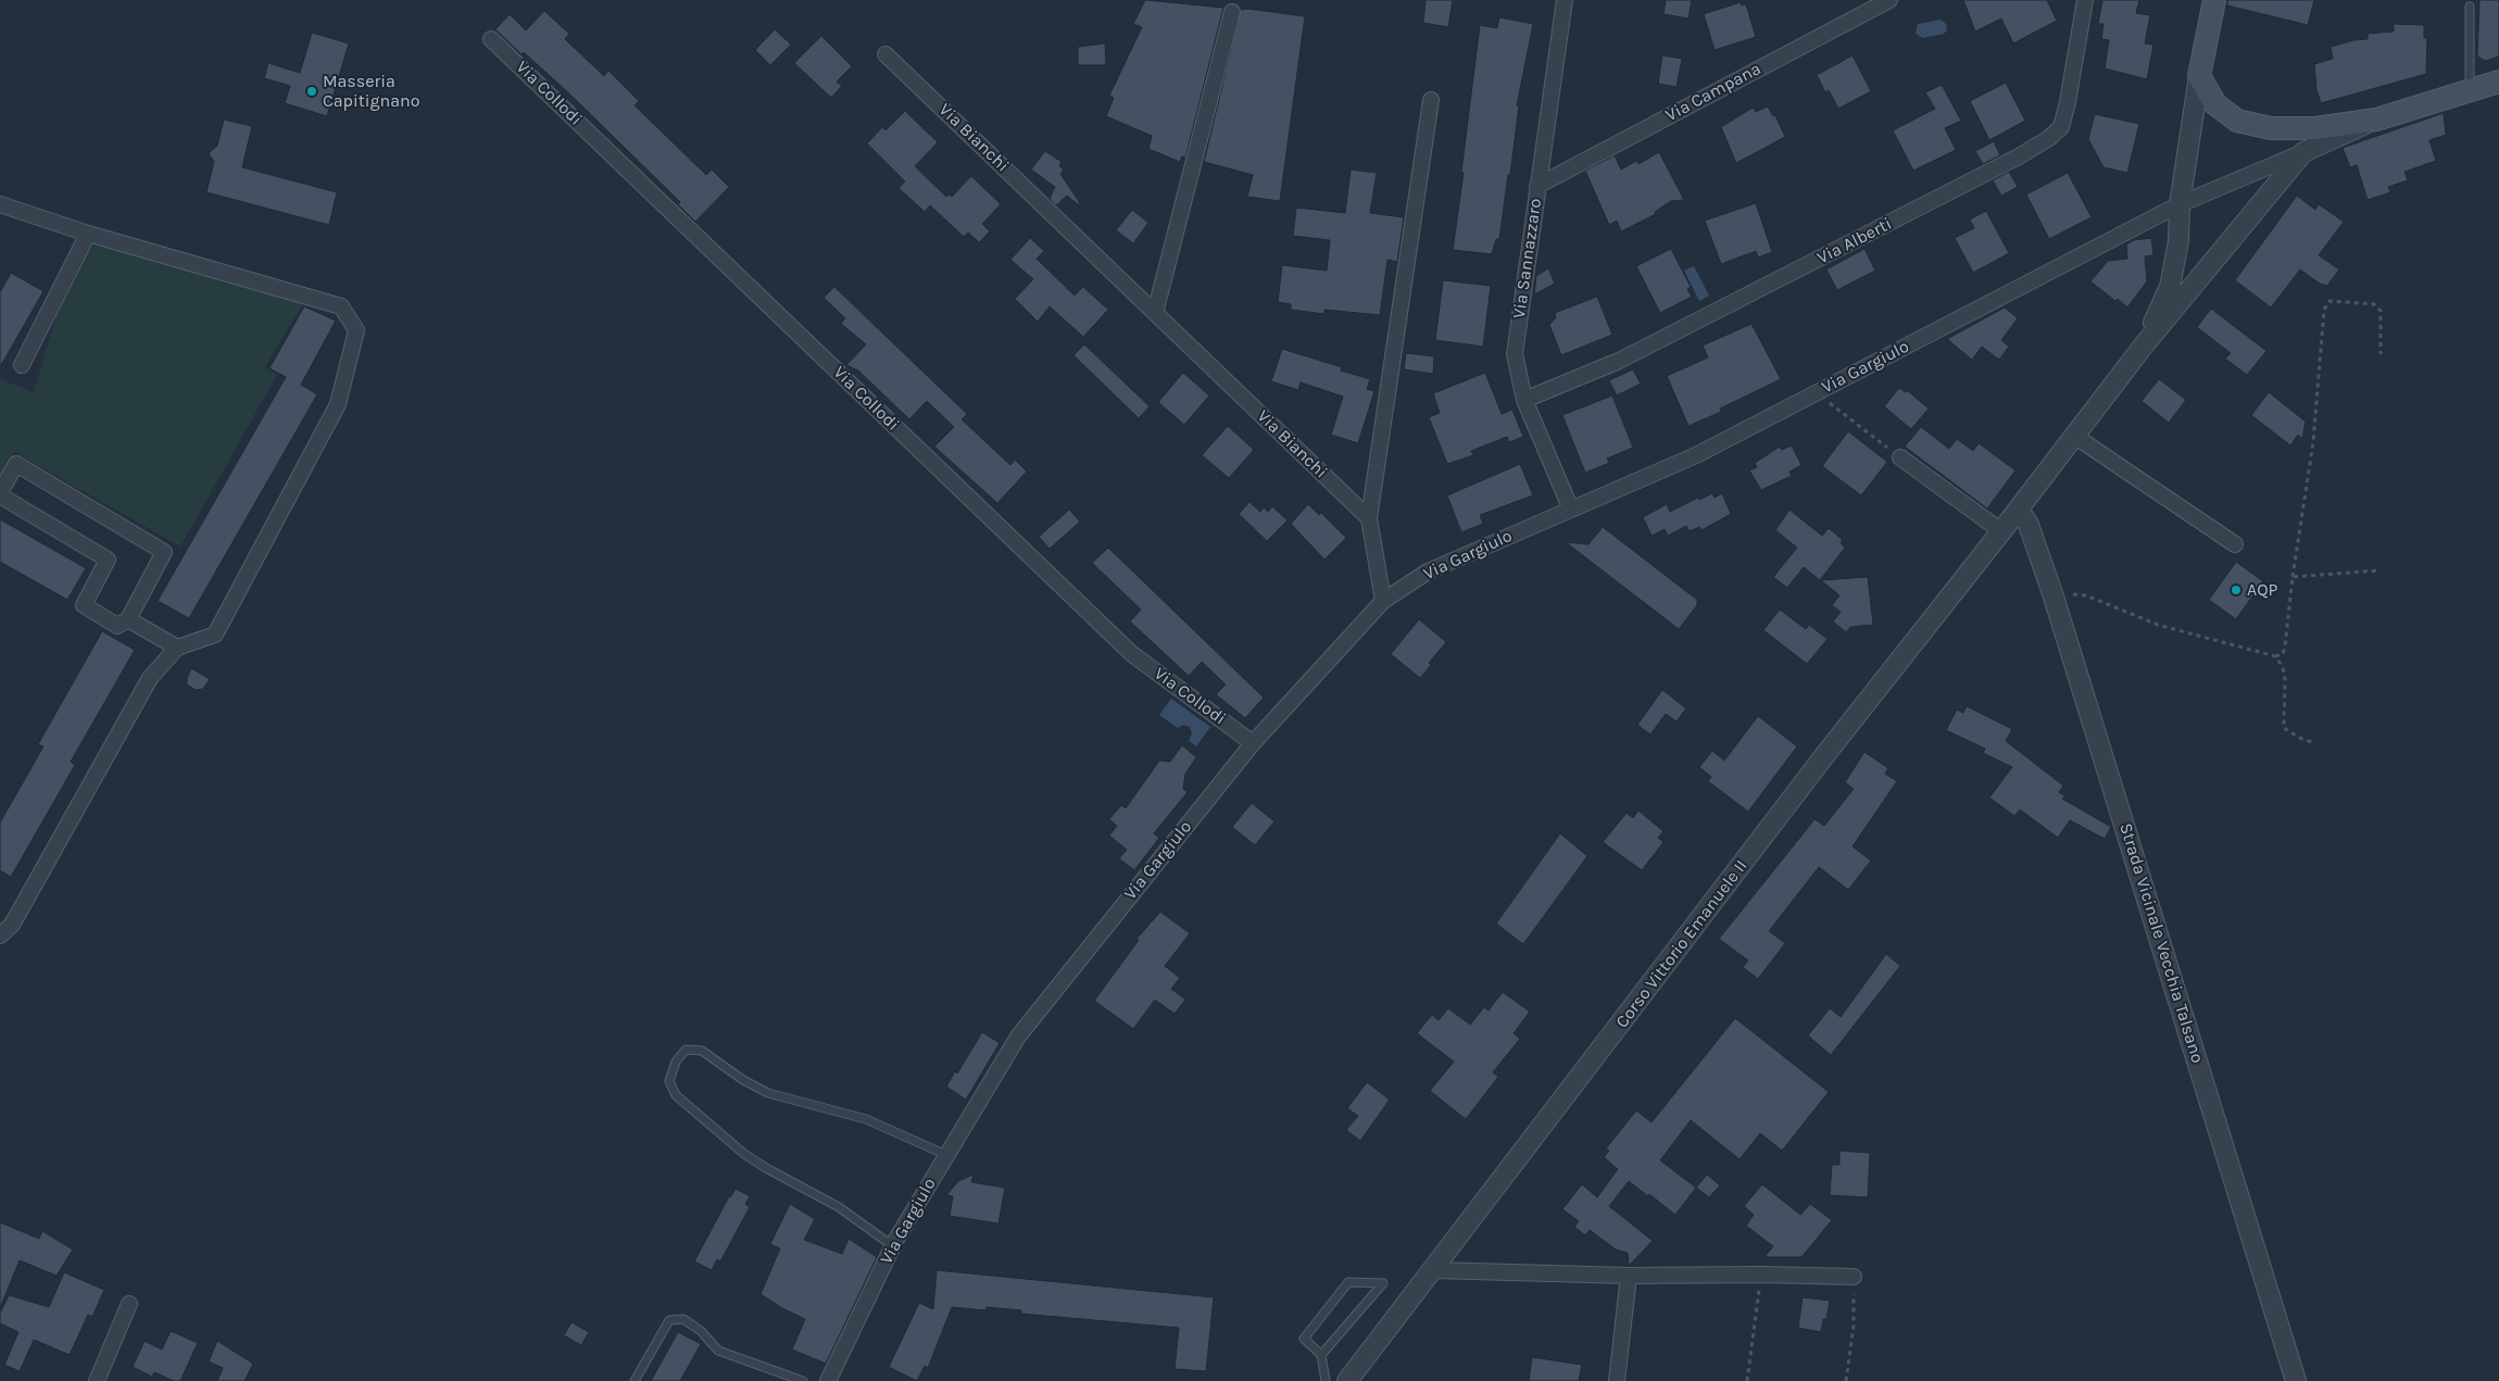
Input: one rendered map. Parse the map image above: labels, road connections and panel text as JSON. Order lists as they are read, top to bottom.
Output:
{
  "streets": {
    "street": [
      "Via Campana",
      "Via Collodi",
      "Via Bianchi",
      "Via Alberti",
      "Via Sannazzaro",
      "Via Gargiulo",
      "Strada Vicinale Vecchia Talsano",
      "Corso Vittorio Emanuele II"
    ]
  },
  "crossings": [
    ["Via Campana", "Via Sannazzaro"],
    ["Via Collodi", "Via Gargiulo"],
    ["Via Alberti", "Via Sannazzaro"],
    ["Via Sannazzaro", "Via Gargiulo"],
    ["Strada Vicinale Vecchia Talsano", "Corso Vittorio Emanuele II"]
  ],
  "places": ["Masseria Capitignano", "AQP"]
}
